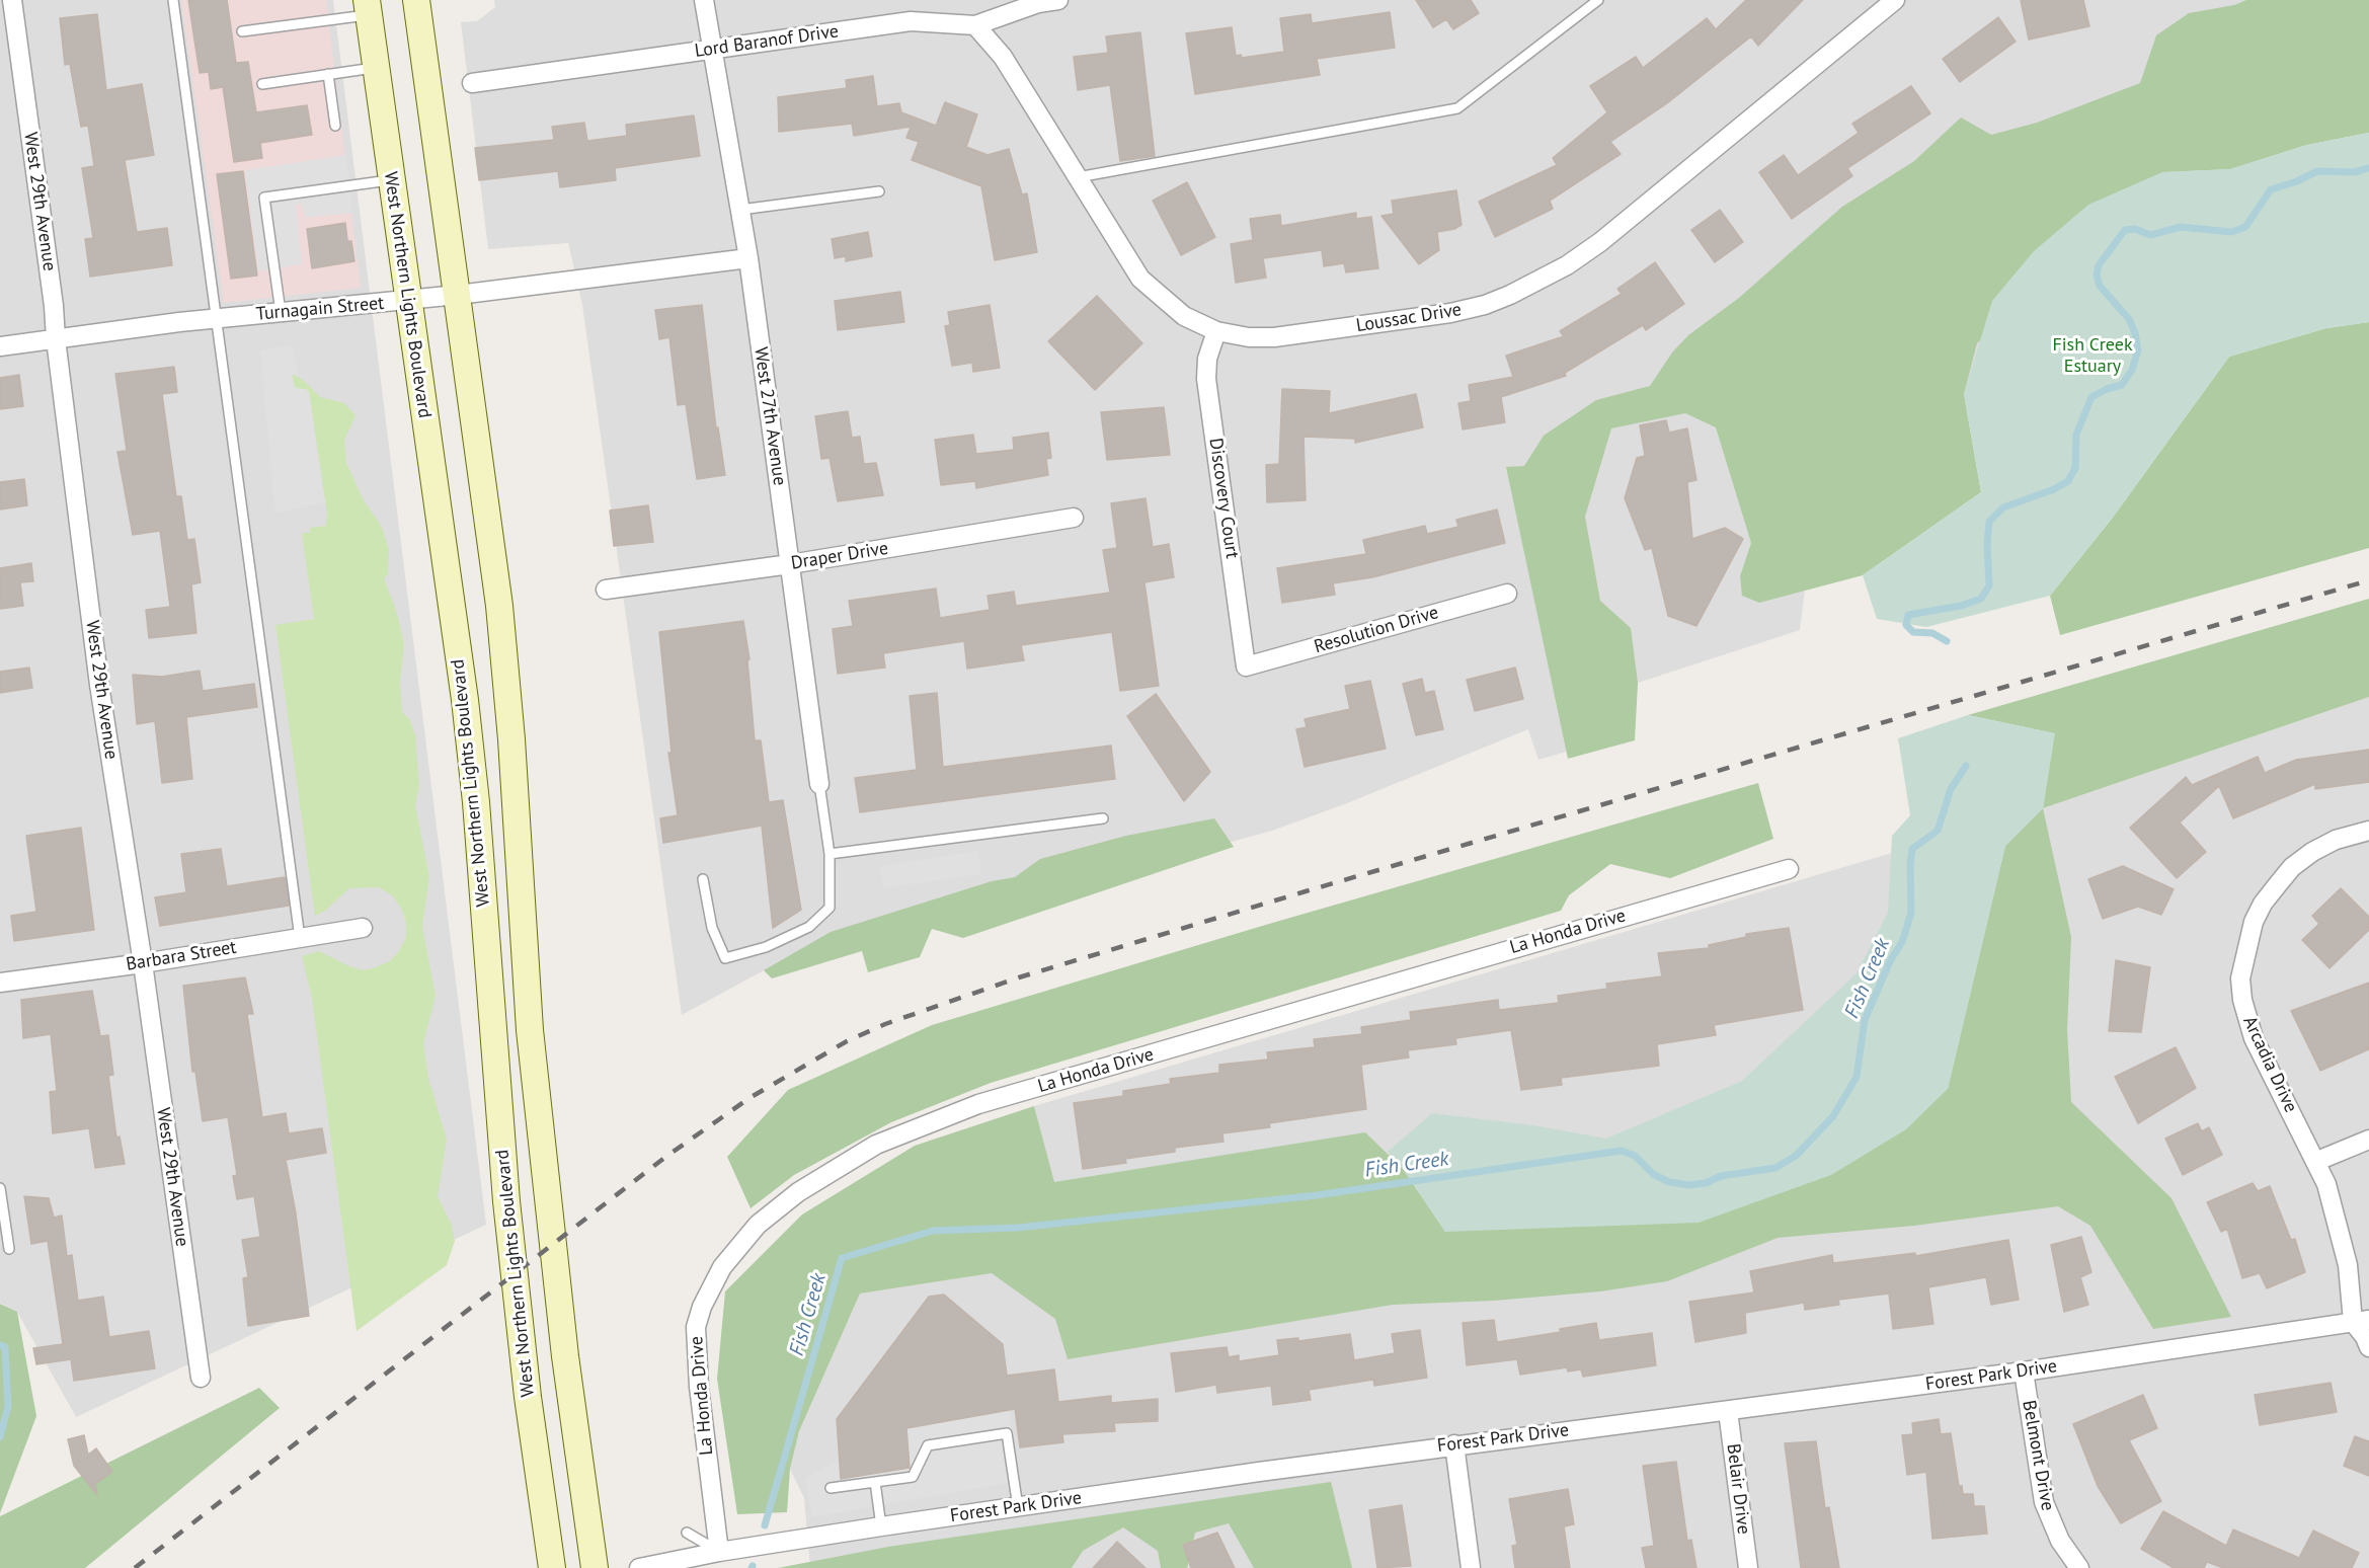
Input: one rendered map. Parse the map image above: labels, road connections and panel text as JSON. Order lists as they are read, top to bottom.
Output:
{
  "streets": {
    "main road": ["West Northern Lights Boulevard"],
    "street": [
      "Lord Baranof Drive",
      "West 29th Avenue",
      "Turnagain Street",
      "Loussac Drive",
      "West 27th Avenue",
      "Discovery Court",
      "Draper Drive",
      "Resolution Drive",
      "La Honda Drive",
      "Barbara Street",
      "Arcadia Drive",
      "Forest Park Drive",
      "Belmont Drive",
      "Belair Drive"
    ]
  },
  "crossings": [
    ["Lord Baranof Drive", "Loussac Drive"],
    ["Lord Baranof Drive", "West 27th Avenue"],
    ["West 29th Avenue", "Turnagain Street"],
    ["West 29th Avenue", "Barbara Street"],
    ["West Northern Lights Boulevard", "Turnagain Street"],
    ["Turnagain Street", "West 27th Avenue"],
    ["Loussac Drive", "Discovery Court"],
    ["West 27th Avenue", "Draper Drive"],
    ["Discovery Court", "Resolution Drive"],
    ["La Honda Drive", "Forest Park Drive"],
    ["Arcadia Drive", "Forest Park Drive"],
    ["Forest Park Drive", "Belmont Drive"],
    ["Forest Park Drive", "Belair Drive"]
  ],
  "water": ["Fish Creek"],
  "parks": ["Fish Creek Estuary"]
}
